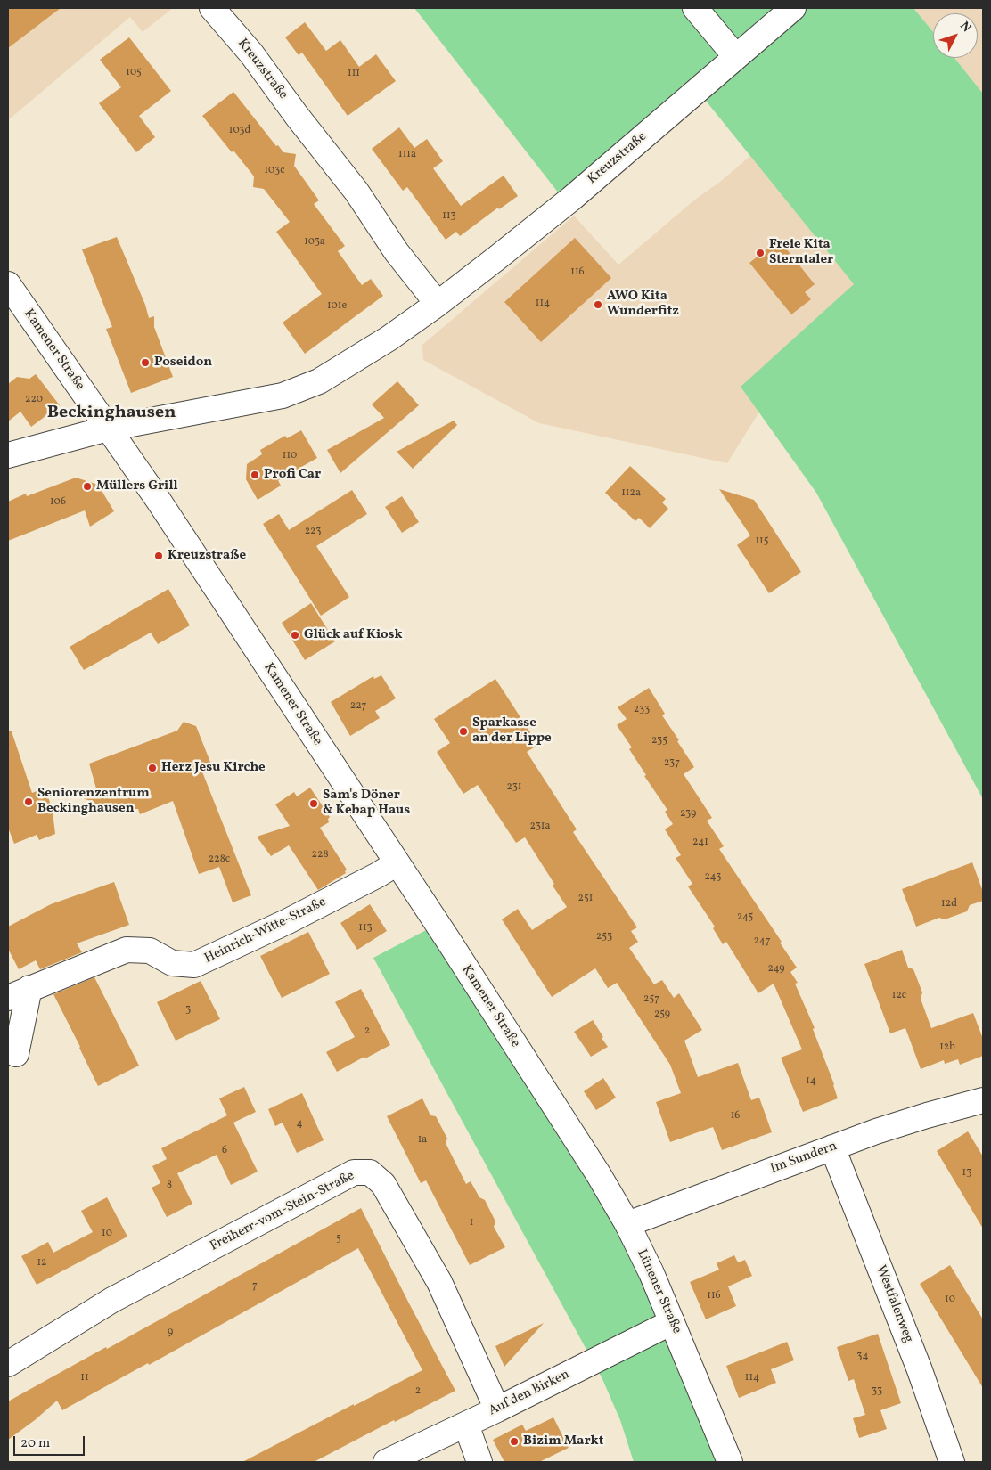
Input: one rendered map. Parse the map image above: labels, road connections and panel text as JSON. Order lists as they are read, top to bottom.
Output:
{
  "streets": {
    "street": [
      "Kreuzstraße",
      "Kamener Straße",
      "Heinrich-Witte-Straße",
      "Im Sundern",
      "Freiherr-vom-Stein-Straße",
      "Lünener Straße",
      "Westfalenweg",
      "Auf den Birken"
    ]
  },
  "crossings": [
    ["Kreuzstraße", "Kamener Straße"],
    ["Kamener Straße", "Heinrich-Witte-Straße"],
    ["Kamener Straße", "Lünener Straße"],
    ["Im Sundern", "Lünener Straße"],
    ["Im Sundern", "Westfalenweg"],
    ["Freiherr-vom-Stein-Straße", "Auf den Birken"],
    ["Lünener Straße", "Auf den Birken"]
  ],
  "districts": ["Beckinghausen"],
  "places": [
    "Freie Kita Sterntaler",
    "AWO Kita Wunderfitz",
    "Poseidon",
    "Profi Car",
    "Müllers Grill",
    "Kreuzstraße",
    "Glück auf Kiosk",
    "Sparkasse an der Lippe",
    "Herz Jesu Kirche",
    "Seniorenzentrum Beckinghausen",
    "Sam's Döner & Kebap Haus",
    "Bizim Markt"
  ],
  "house_numbers": [
    "105",
    "111",
    "103d",
    "111a",
    "103c",
    "113",
    "103a",
    "116",
    "114",
    "101e",
    "220",
    "110",
    "112a",
    "106",
    "223",
    "115",
    "227",
    "233",
    "235",
    "237",
    "231",
    "239",
    "231a",
    "241",
    "228",
    "228c",
    "243",
    "251",
    "12d",
    "245",
    "113",
    "253",
    "247",
    "249",
    "12c",
    "257",
    "3",
    "259",
    "2",
    "12b",
    "14",
    "16",
    "4",
    "1a",
    "6",
    "13",
    "8",
    "1",
    "10",
    "5",
    "12",
    "7",
    "116",
    "10",
    "9",
    "34",
    "11",
    "114",
    "2",
    "33"
  ],
  "scale_bar": "20 m",
  "north": "top right"
}
